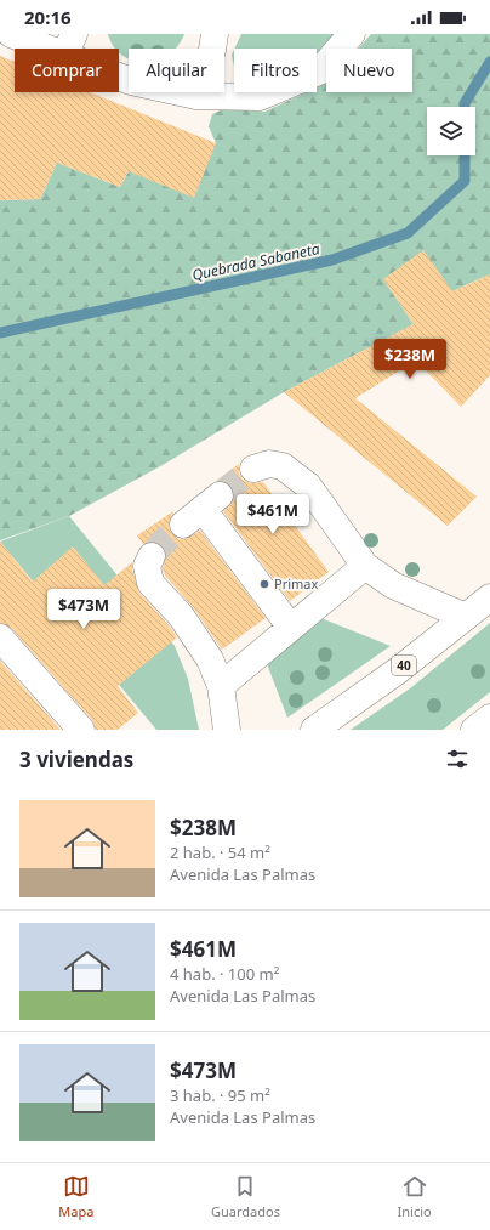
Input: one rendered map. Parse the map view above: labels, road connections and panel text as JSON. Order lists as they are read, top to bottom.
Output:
{
  "streets": {
    "street": ["40"]
  },
  "water": ["Quebrada Sabaneta"],
  "places": ["Primax"],
  "page": {
    "status": "20:16",
    "chip": [
      "Comprar",
      "Alquilar",
      "Filtros",
      "Nuevo"
    ],
    "price": ["$238M", "$461M", "$473M"],
    "heading": "3 viviendas",
    "list": [
      {
        "name": "$238M",
        "note": "2 hab. · 54 m² · Avenida Las Palmas"
      },
      {
        "name": "$461M",
        "note": "4 hab. · 100 m² · Avenida Las Palmas"
      },
      {
        "name": "$473M",
        "note": "3 hab. · 95 m² · Avenida Las Palmas"
      }
    ],
    "tabs": ["Mapa", "Guardados", "Inicio"]
  }
}
